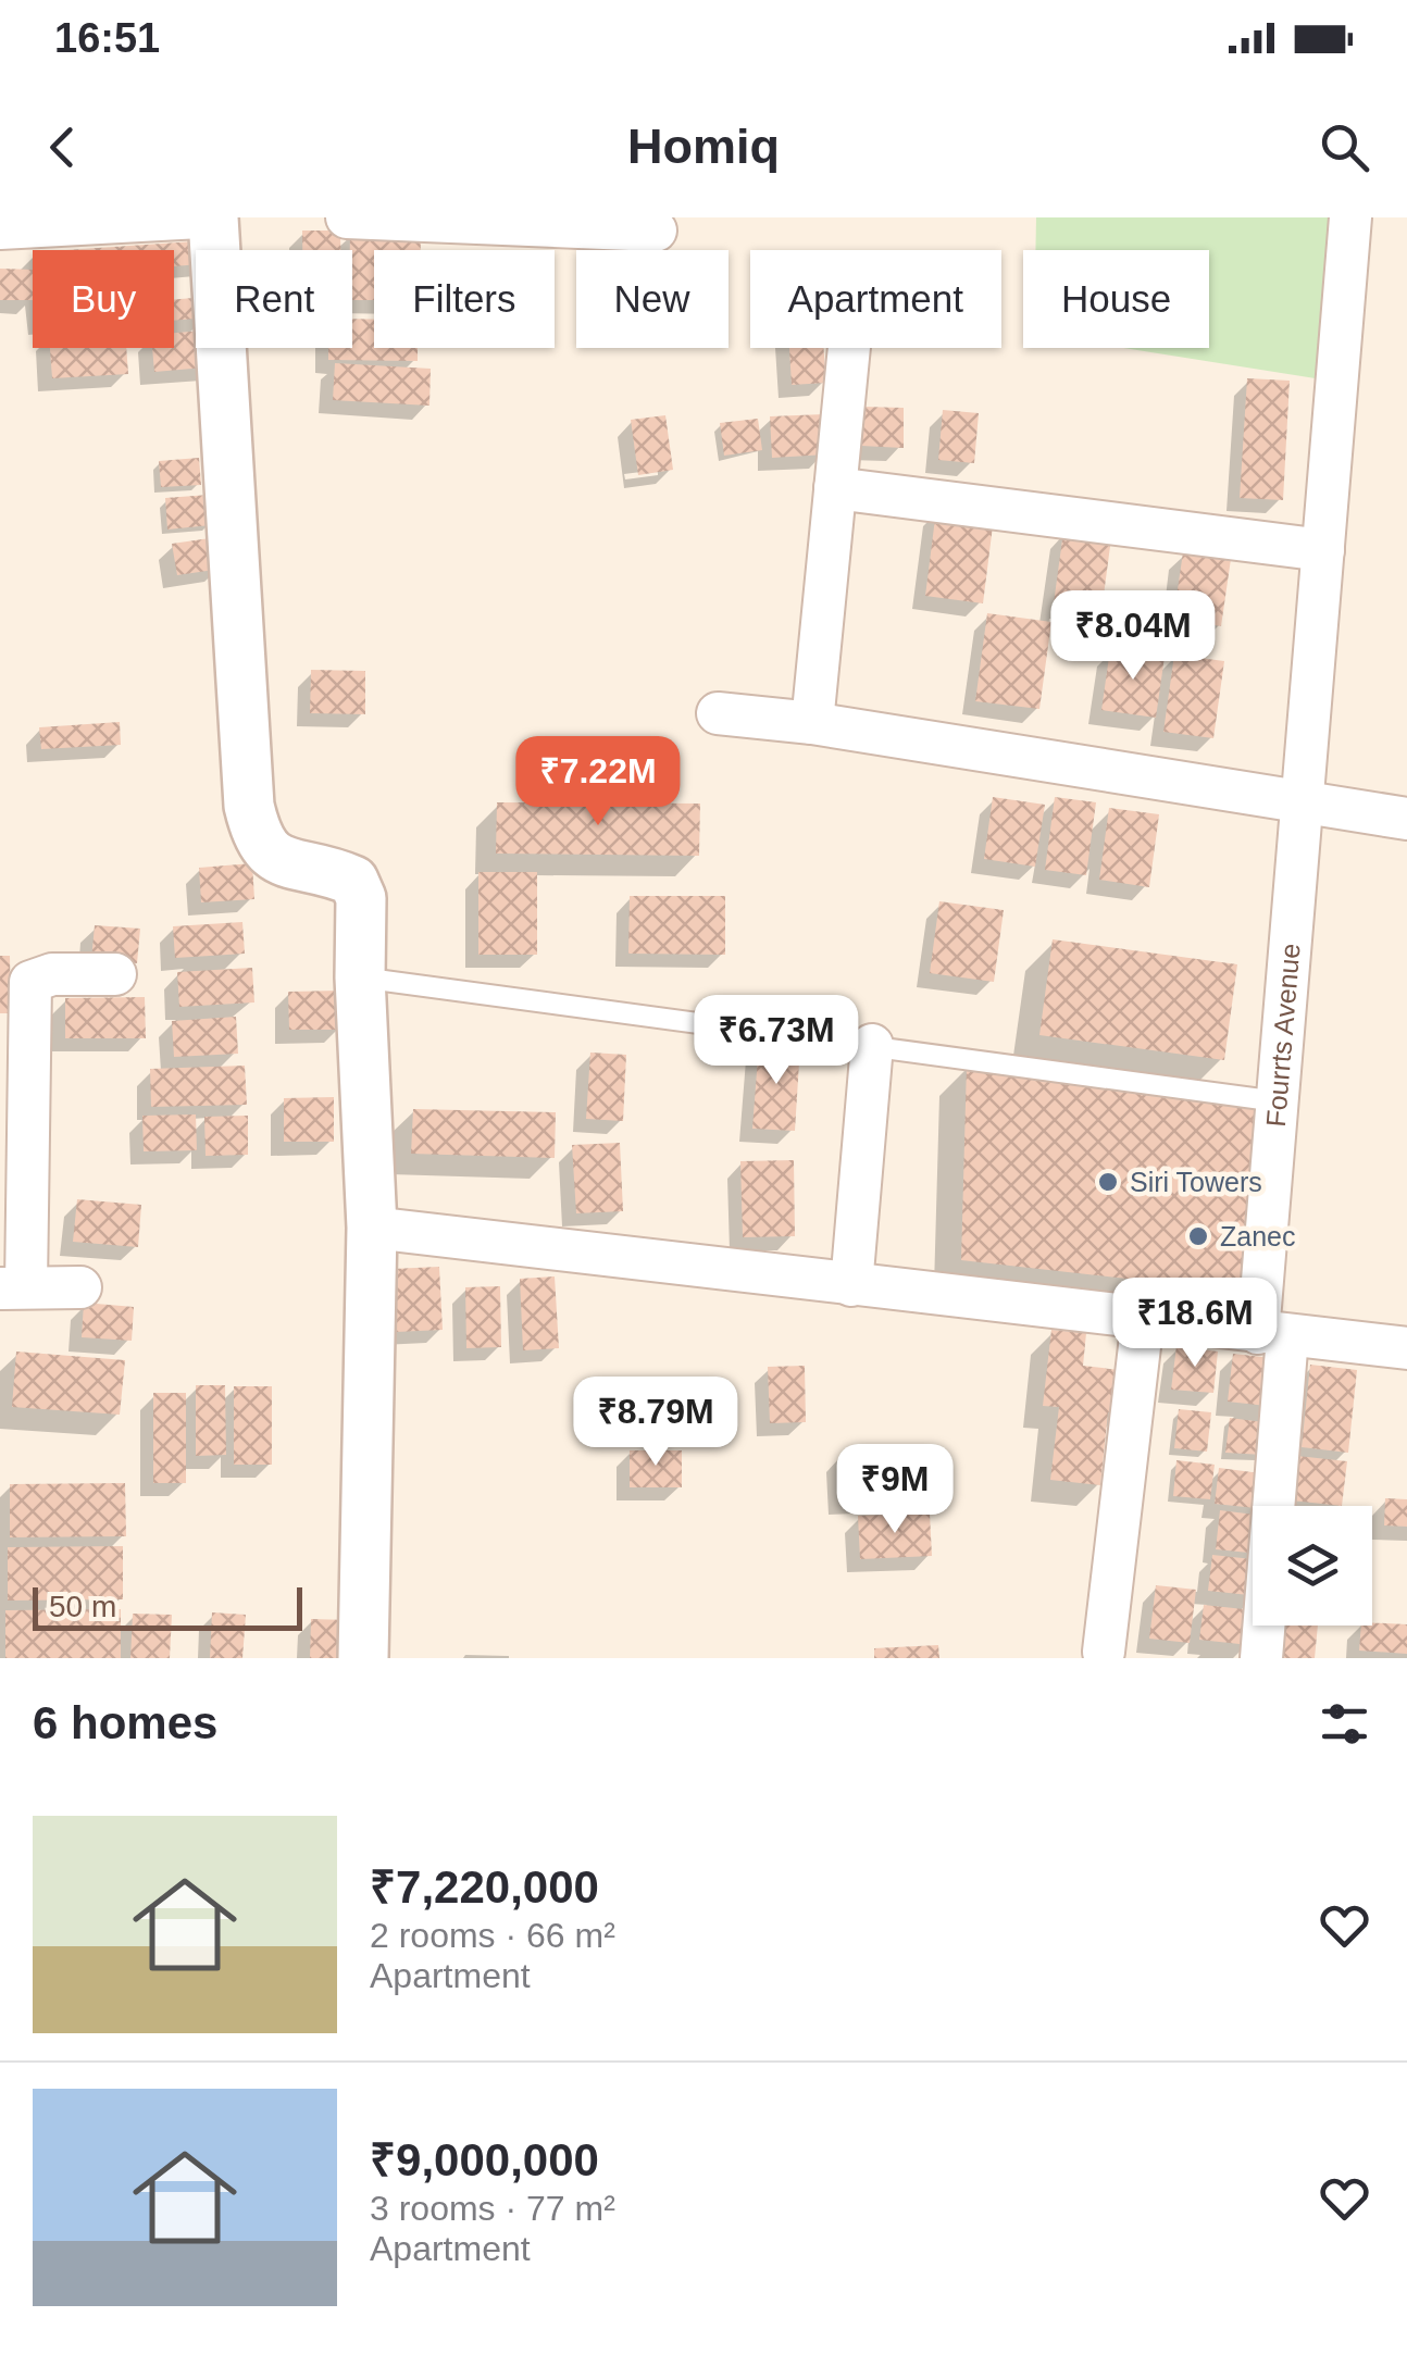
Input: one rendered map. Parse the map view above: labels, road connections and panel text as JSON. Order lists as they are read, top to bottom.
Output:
{
  "streets": {
    "street": ["Fourrts Avenue"]
  },
  "places": ["Siri Towers", "Zanec"],
  "scale_bar": "50 m",
  "page": {
    "status": "16:51",
    "header": "Homiq",
    "chip": [
      "Buy",
      "Rent",
      "Filters",
      "New",
      "Apartment",
      "House"
    ],
    "price": [
      "₹8.04M",
      "₹7.22M",
      "₹6.73M",
      "₹18.6M",
      "₹8.79M",
      "₹9M"
    ],
    "scale": "50 m",
    "heading": "6 homes",
    "list": [
      {
        "name": "₹7,220,000",
        "note": "2 rooms · 66 m² · Apartment"
      },
      {
        "name": "₹9,000,000",
        "note": "3 rooms · 77 m² · Apartment"
      }
    ]
  }
}
